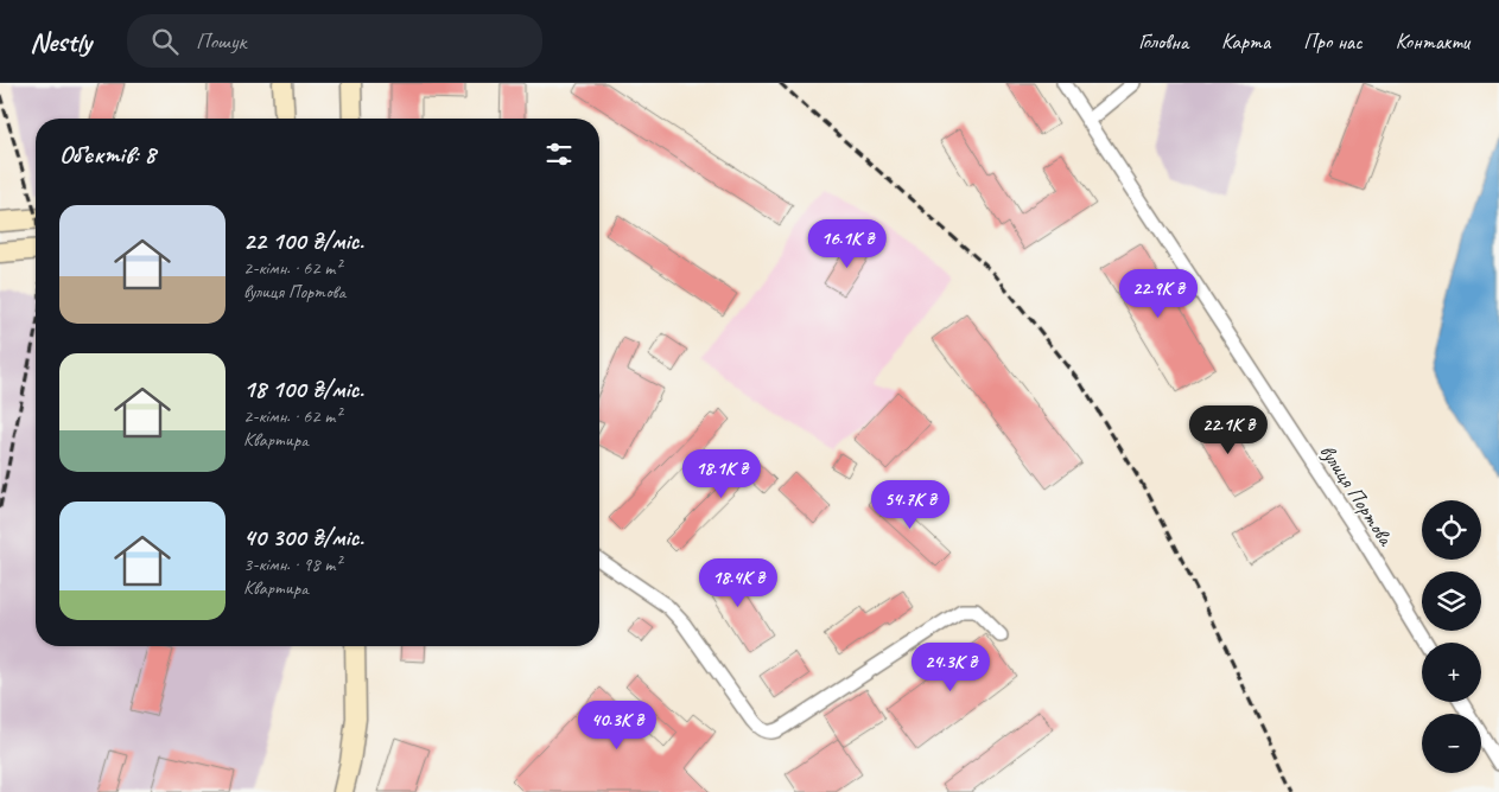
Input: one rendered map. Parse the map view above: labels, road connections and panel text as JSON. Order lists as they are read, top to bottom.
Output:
{
  "streets": {
    "street": ["вулиця Портова"]
  },
  "page": {
    "header": "Nestly",
    "search": "Пошук",
    "nav": [
      "Головна",
      "Карта",
      "Про нас",
      "Контакти"
    ],
    "heading": "Об’єктів: 8",
    "list": [
      {
        "name": "22 100 ₴/міс.",
        "note": "2-кімн. · 62 m² · вулиця Портова"
      },
      {
        "name": "18 100 ₴/міс.",
        "note": "2-кімн. · 62 m² · Квартира"
      },
      {
        "name": "40 300 ₴/міс.",
        "note": "3-кімн. · 98 m² · Квартира"
      }
    ],
    "price": [
      "16.1K ₴",
      "22.9K ₴",
      "22.1K ₴",
      "18.1K ₴",
      "54.7K ₴",
      "18.4K ₴",
      "24.3K ₴",
      "40.3K ₴"
    ],
    "map_buttons": ["+", "−"]
  }
}
